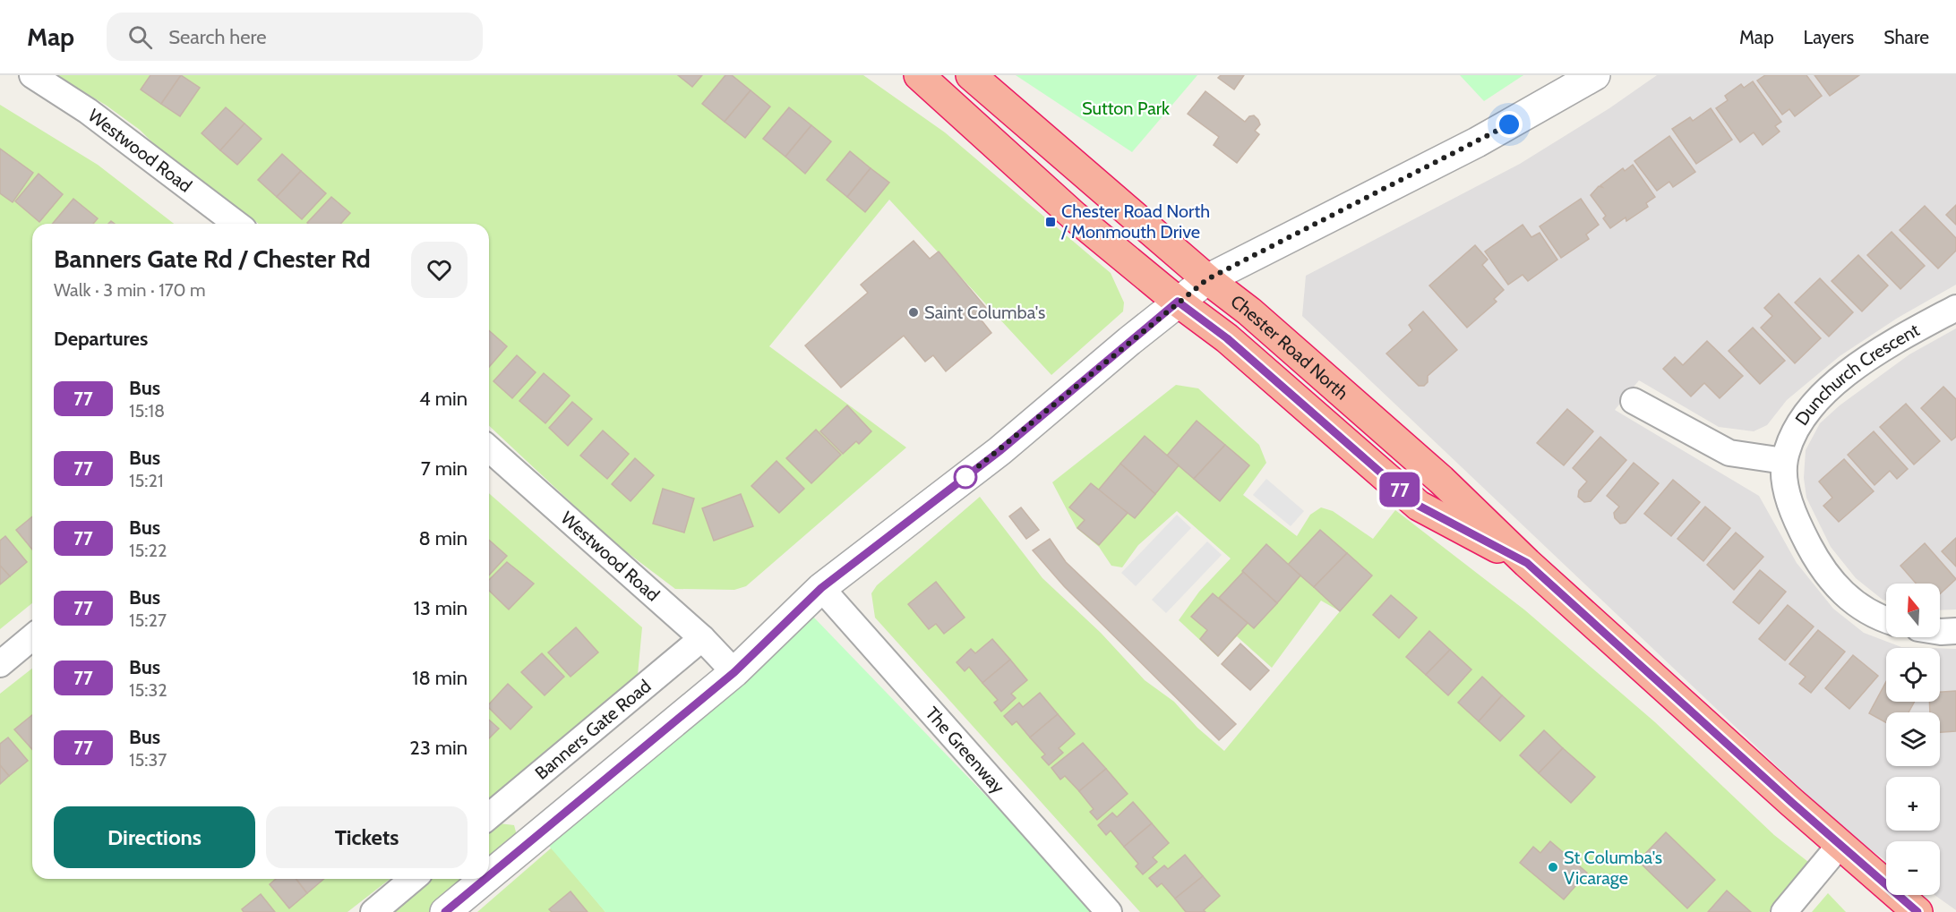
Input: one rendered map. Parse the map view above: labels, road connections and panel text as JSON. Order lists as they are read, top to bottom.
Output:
{
  "streets": {
    "highway": ["Chester Road North"],
    "street": [
      "Westwood Road",
      "Dunchurch Crescent",
      "Banners Gate Road",
      "The Greenway"
    ]
  },
  "crossings": [
    ["Westwood Road", "Banners Gate Road"]
  ],
  "parks": ["Sutton Park"],
  "places": {
    "transit": ["Chester Road North / Monmouth Drive"],
    "other": ["Saint Columba's", "St Columba's Vicarage"]
  },
  "lines": ["bus line 77"],
  "north": "top",
  "page": {
    "header": "Map",
    "search": "Search here",
    "nav": ["Map", "Layers", "Share"],
    "on_map": "77",
    "heading": [
      ["Banners Gate Rd / Chester Rd", "Walk · 3 min · 170 m"],
      "Departures"
    ],
    "list": [
      {
        "mark": "77",
        "name": "Bus",
        "note": "15:18",
        "value": "4 min"
      },
      {
        "mark": "77",
        "name": "Bus",
        "note": "15:21",
        "value": "7 min"
      },
      {
        "mark": "77",
        "name": "Bus",
        "note": "15:22",
        "value": "8 min"
      },
      {
        "mark": "77",
        "name": "Bus",
        "note": "15:27",
        "value": "13 min"
      },
      {
        "mark": "77",
        "name": "Bus",
        "note": "15:32",
        "value": "18 min"
      },
      {
        "mark": "77",
        "name": "Bus",
        "note": "15:37",
        "value": "23 min"
      }
    ],
    "map_buttons": ["+", "−"],
    "buttons": ["Directions", "Tickets"]
  }
}
